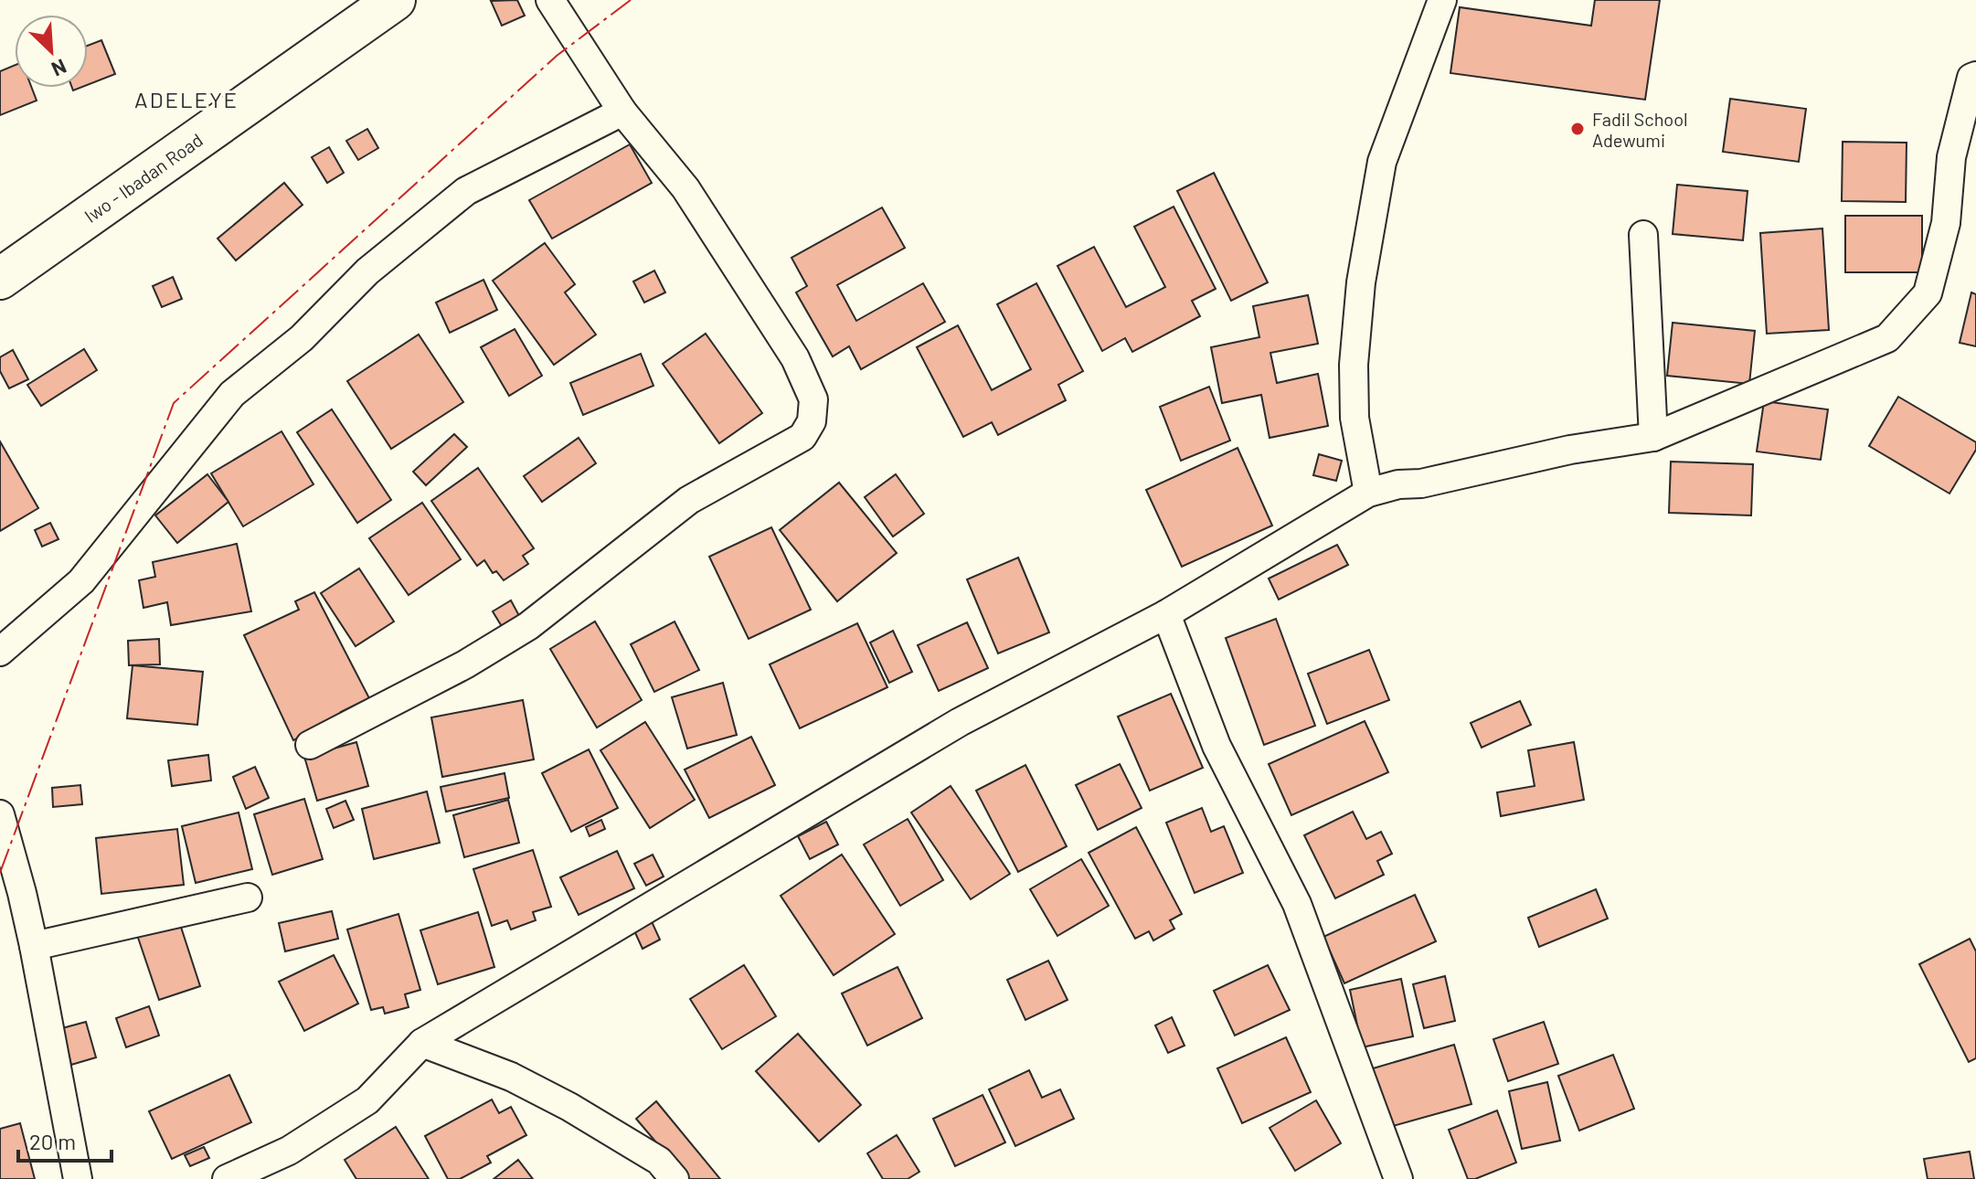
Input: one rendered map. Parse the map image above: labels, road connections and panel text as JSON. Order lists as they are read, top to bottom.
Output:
{
  "streets": {
    "main road": ["Iwo - Ibadan Road"]
  },
  "districts": ["ADELEYE"],
  "places": ["Fadil School Adewumi"],
  "scale_bar": "20 m",
  "north": "bottom right"
}
